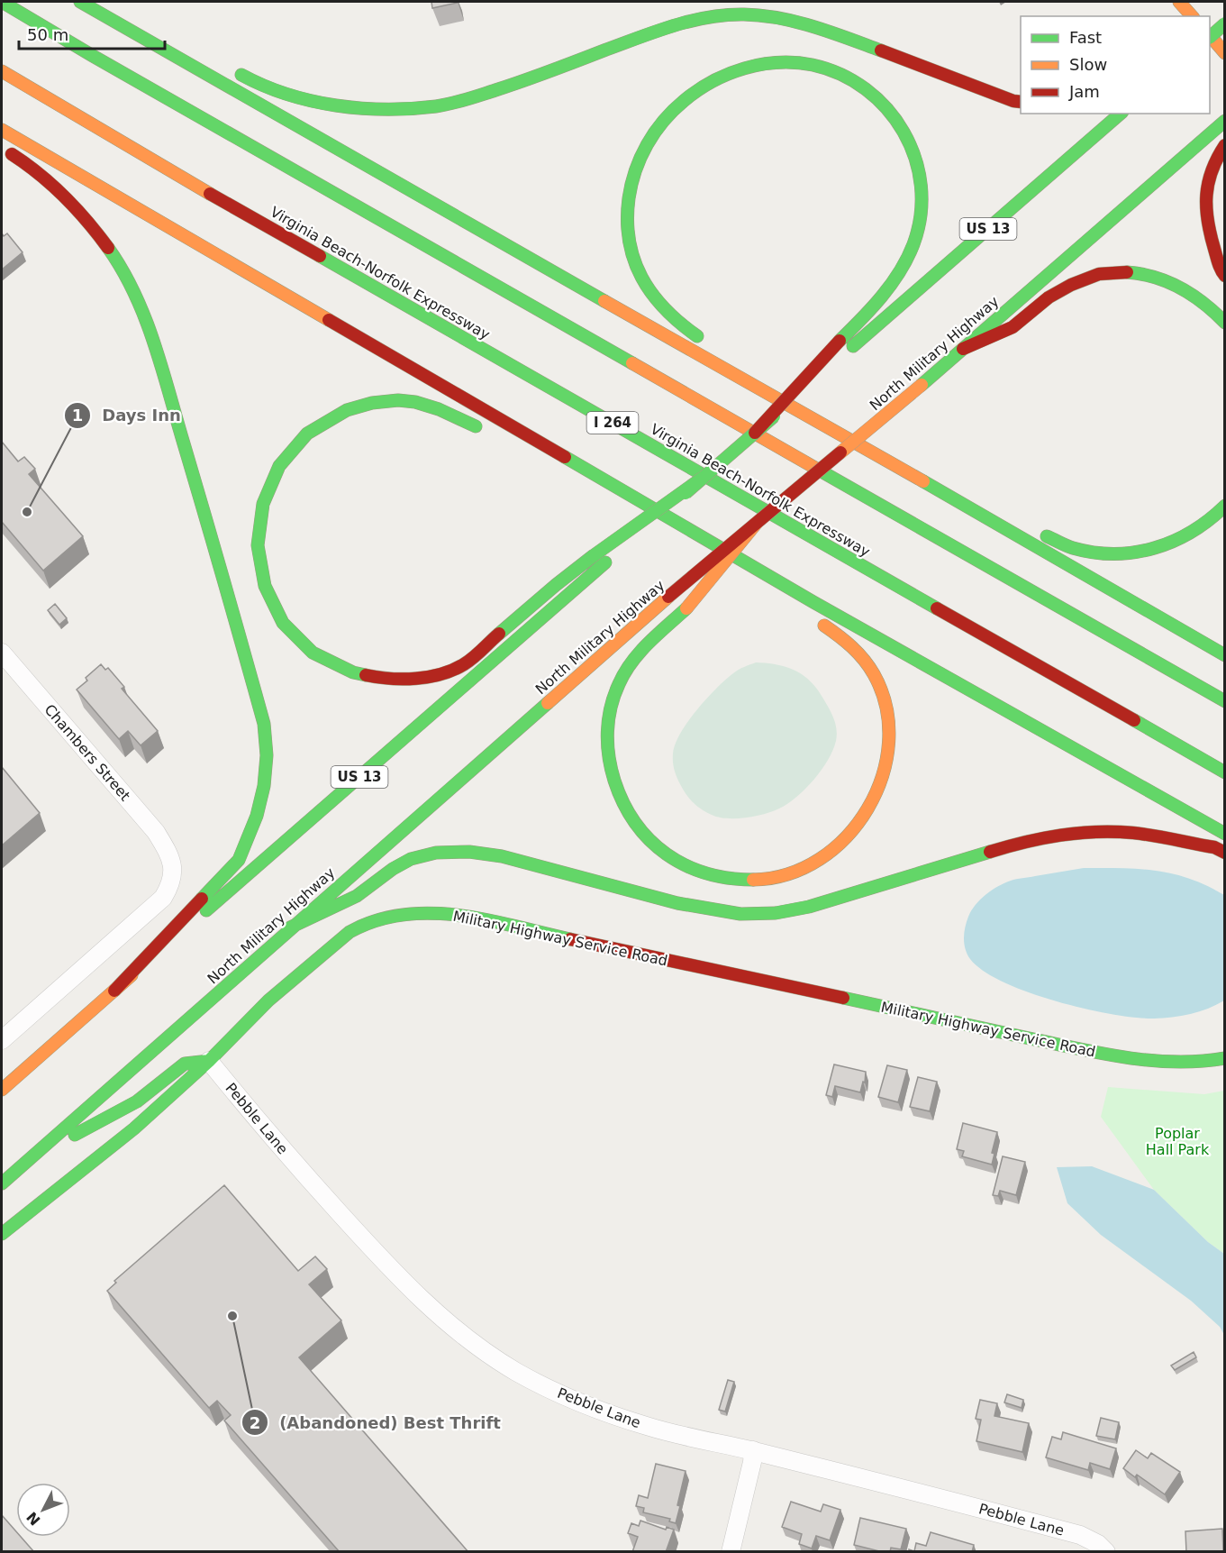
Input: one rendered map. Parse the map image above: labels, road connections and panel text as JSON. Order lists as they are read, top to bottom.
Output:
{
  "streets": {
    "main road": [
      "US 13",
      "Virginia Beach-Norfolk Expressway",
      "North Military Highway",
      "I 264",
      "Military Highway Service Road"
    ],
    "street": ["Chambers Street", "Pebble Lane"]
  },
  "crossings": [
    ["Military Highway Service Road", "Pebble Lane"]
  ],
  "parks": ["Poplar Hall Park"],
  "places": ["Days Inn", "(Abandoned) Best Thrift"],
  "legend": ["Fast", "Slow", "Jam"],
  "scale_bar": "50 m",
  "north": "bottom left"
}
